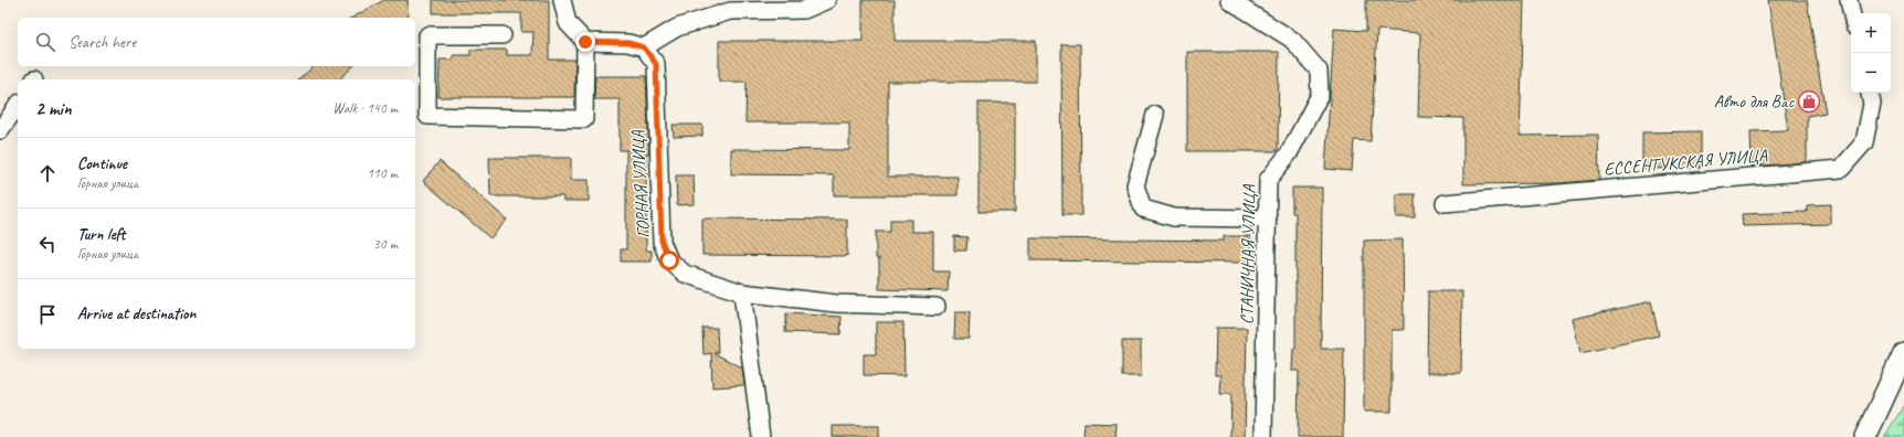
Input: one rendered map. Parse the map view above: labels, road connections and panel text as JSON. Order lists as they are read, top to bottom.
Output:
{
  "streets": {
    "street": ["ЕССЕНТУКСКАЯ УЛИЦА", "ГОРНАЯ УЛИЦА", "СТАНИЧНАЯ УЛИЦА"]
  },
  "places": {
    "shop": ["Авто для Вас"]
  },
  "page": {
    "map_buttons": ["+", "−"],
    "search": "Search here",
    "heading": ["2 min", "Walk · 140 m"],
    "list": [
      ["Continue", "Горная улица", "110 m"],
      ["Turn left", "Горная улица", "30 m"],
      "Arrive at destination"
    ]
  }
}
